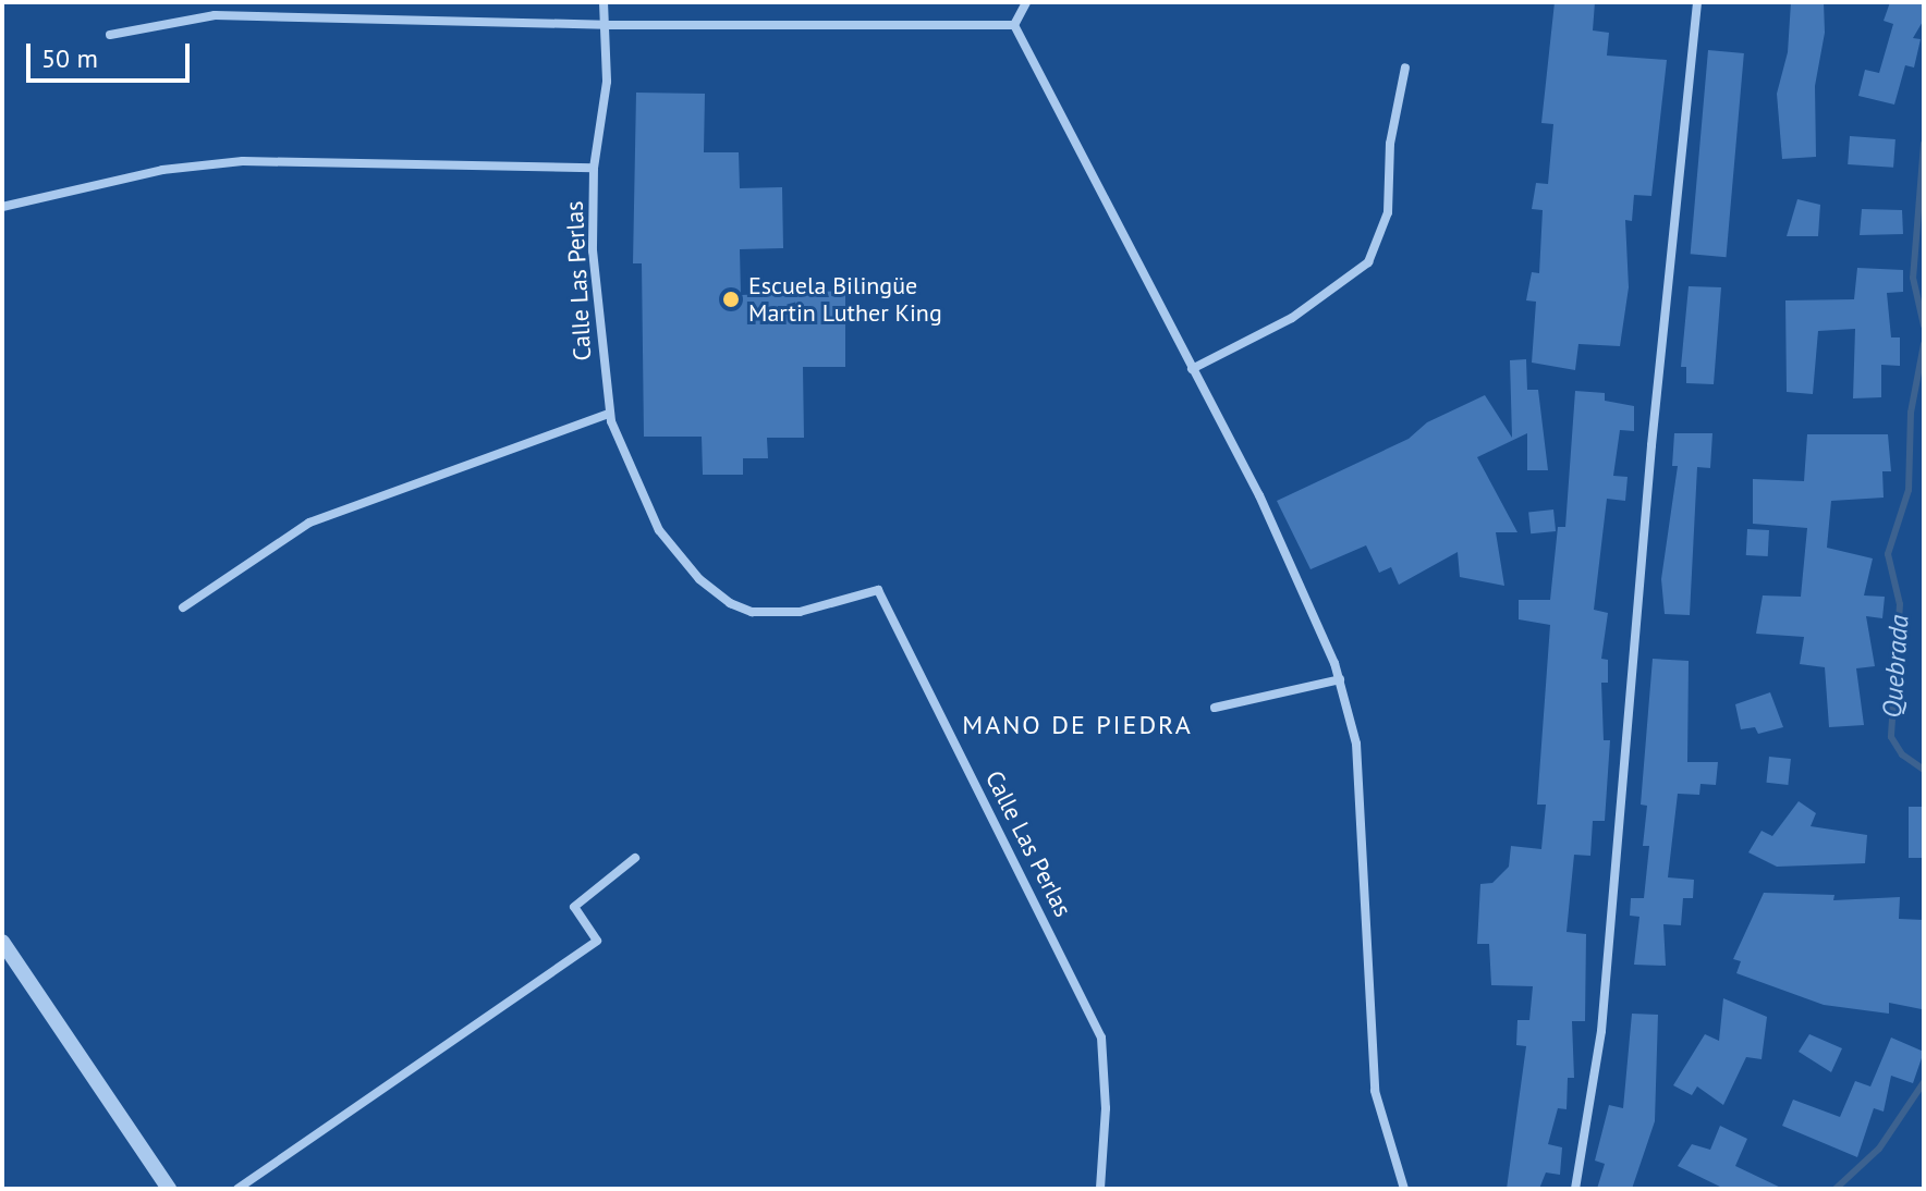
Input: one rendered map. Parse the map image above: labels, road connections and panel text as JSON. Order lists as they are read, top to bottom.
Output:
{
  "streets": {
    "street": ["Calle Las Perlas"]
  },
  "districts": ["MANO DE PIEDRA"],
  "water": ["Quebrada"],
  "places": ["Escuela Bilingüe Martin Luther King"],
  "scale_bar": "50 m"
}
